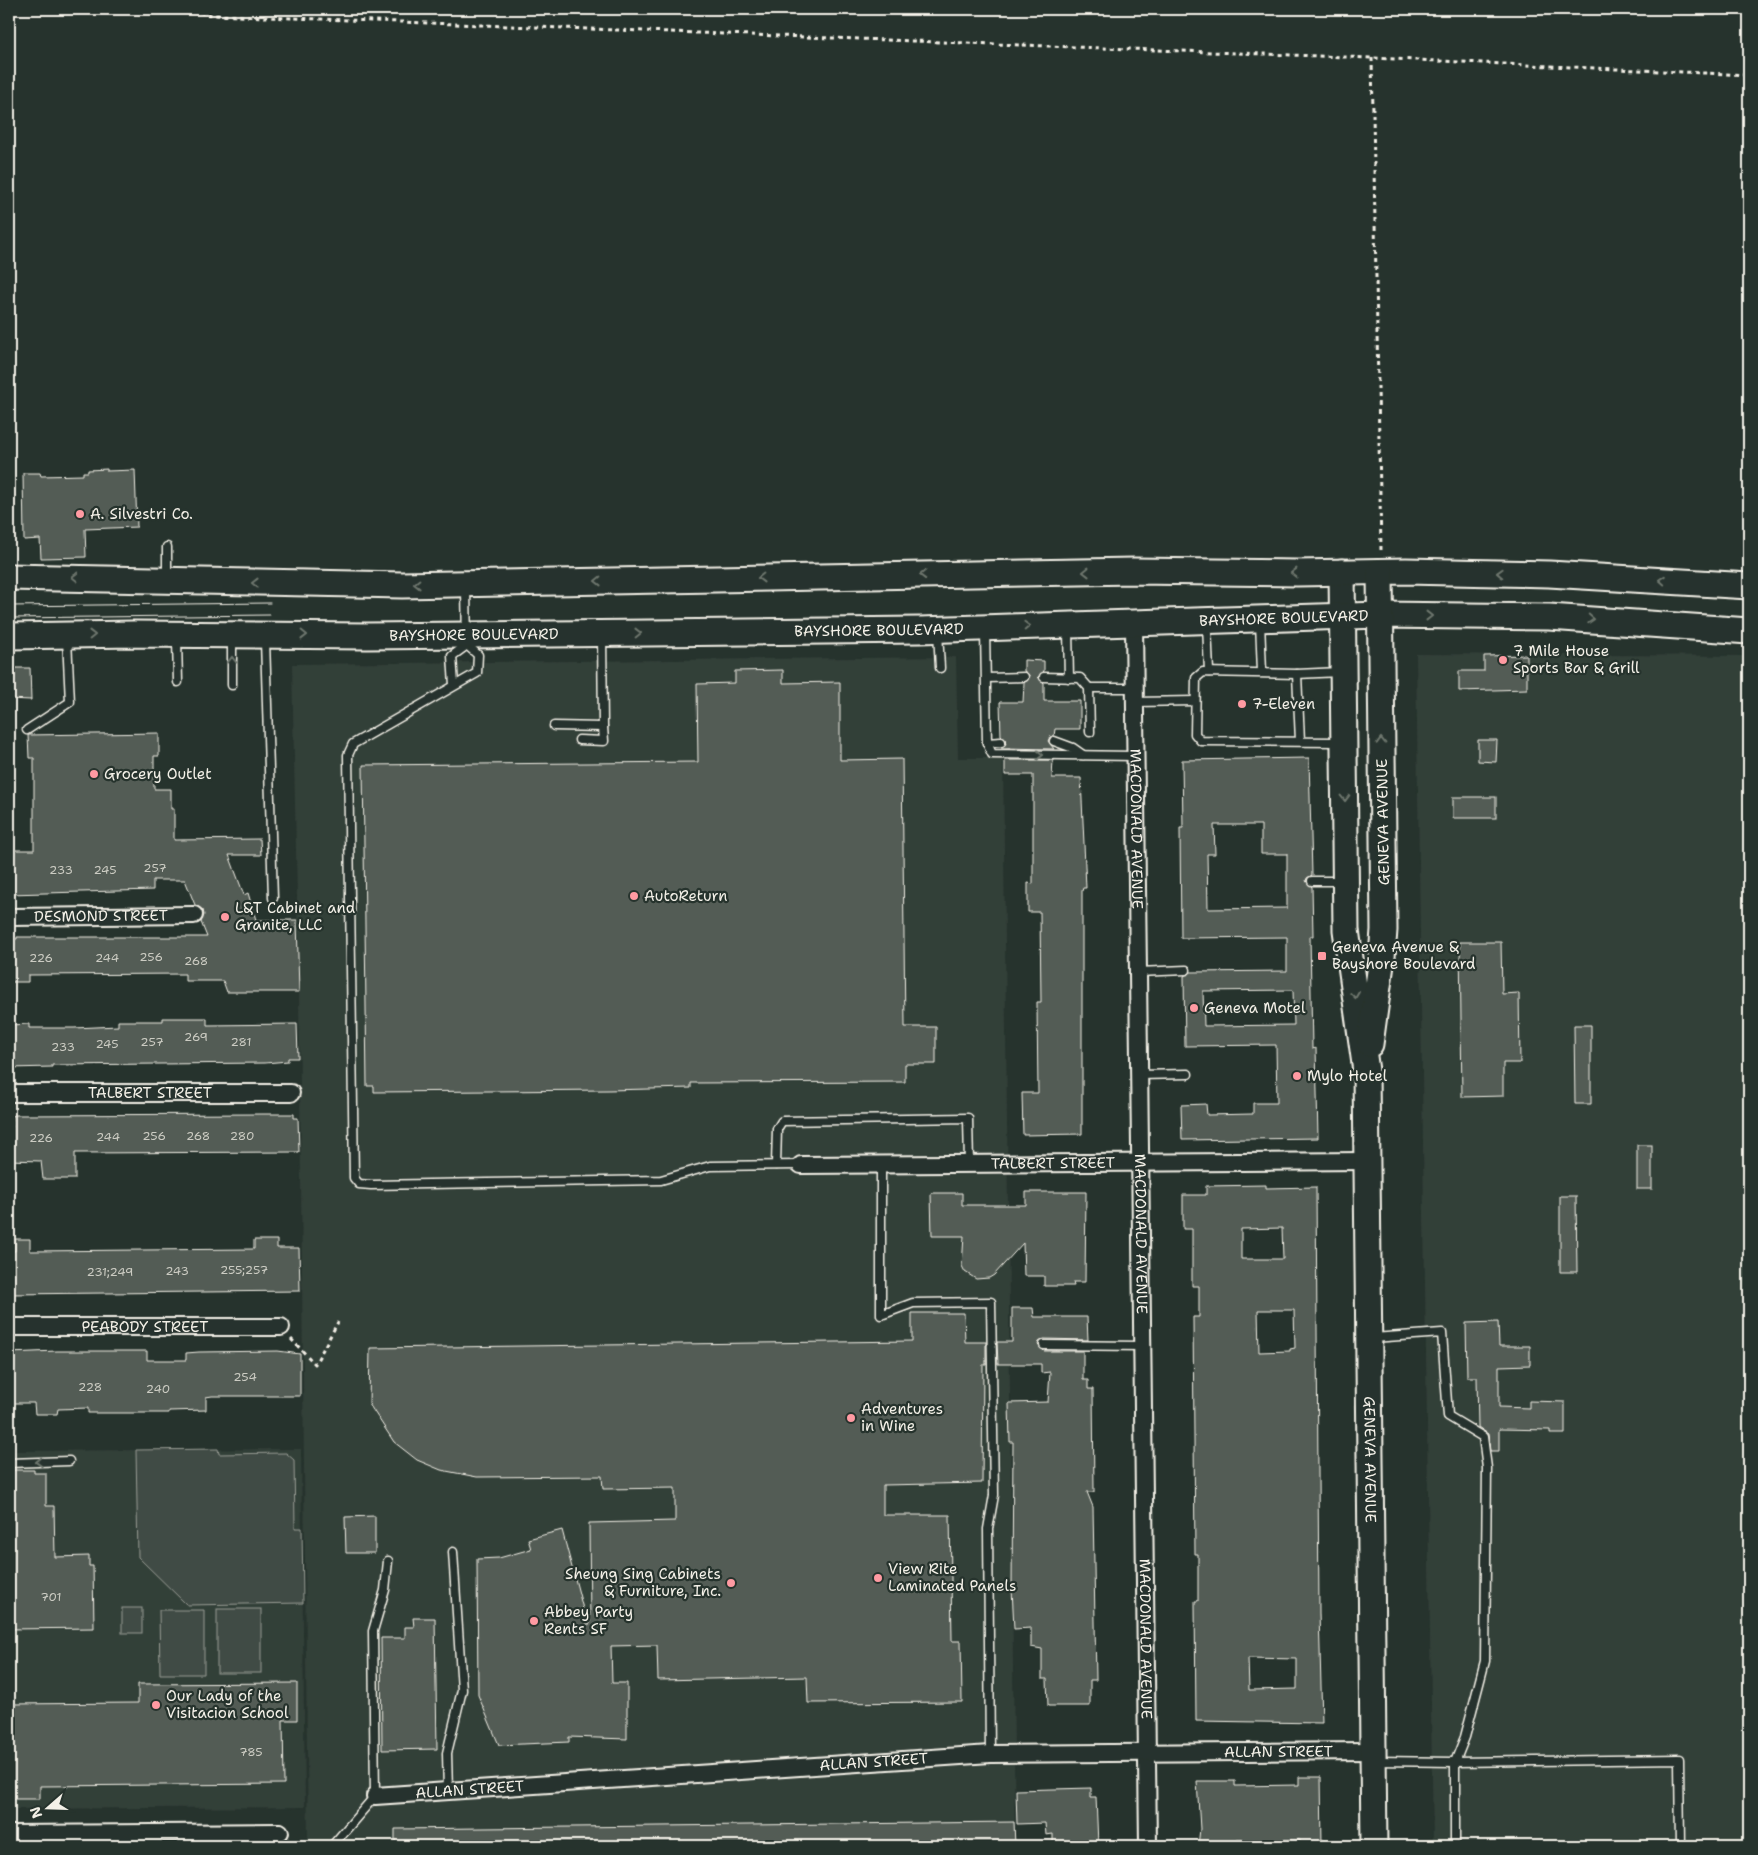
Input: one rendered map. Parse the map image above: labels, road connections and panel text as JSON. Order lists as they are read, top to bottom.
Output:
{
  "streets": {
    "main road": ["BAYSHORE BOULEVARD", "GENEVA AVENUE"],
    "street": [
      "MACDONALD AVENUE",
      "DESMOND STREET",
      "TALBERT STREET",
      "PEABODY STREET",
      "ALLAN STREET"
    ]
  },
  "crossings": [
    ["BAYSHORE BOULEVARD", "GENEVA AVENUE"],
    ["BAYSHORE BOULEVARD", "MACDONALD AVENUE"],
    ["GENEVA AVENUE", "TALBERT STREET"],
    ["GENEVA AVENUE", "ALLAN STREET"],
    ["MACDONALD AVENUE", "TALBERT STREET"],
    ["MACDONALD AVENUE", "ALLAN STREET"]
  ],
  "places": {
    "other": [
      "A. Silvestri Co.",
      "7 Mile House Sports Bar & Grill",
      "7-Eleven",
      "Grocery Outlet",
      "AutoReturn",
      "L&T Cabinet and Granite, LLC",
      "Geneva Motel",
      "Mylo Hotel",
      "Adventures in Wine",
      "View Rite Laminated Panels",
      "Sheung Sing Cabinets & Furniture, Inc.",
      "Abbey Party Rents SF",
      "Our Lady of the Visitacion School"
    ],
    "transit": ["Geneva Avenue & Bayshore Boulevard"]
  },
  "house_numbers": [
    "257",
    "233",
    "245",
    "256",
    "226",
    "244",
    "268",
    "269",
    "257",
    "281",
    "245",
    "233",
    "256",
    "268",
    "280",
    "244",
    "226",
    "255;257",
    "243",
    "231;249",
    "254",
    "228",
    "240",
    "701",
    "785"
  ],
  "north": "left"
}
